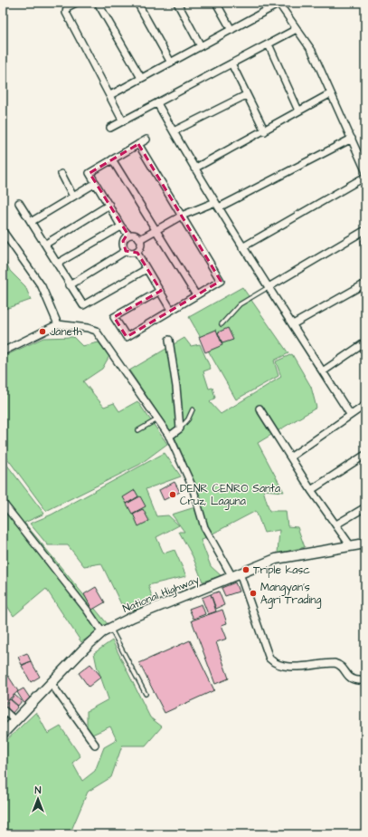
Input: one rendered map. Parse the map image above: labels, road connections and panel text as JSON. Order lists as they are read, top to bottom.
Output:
{
  "streets": {
    "main road": ["National Highway"]
  },
  "places": [
    "Janeth",
    "DENR CENRO Santa Cruz, Laguna",
    "Triple kasc",
    "Mangyan's Agri Trading"
  ],
  "north": "top"
}
